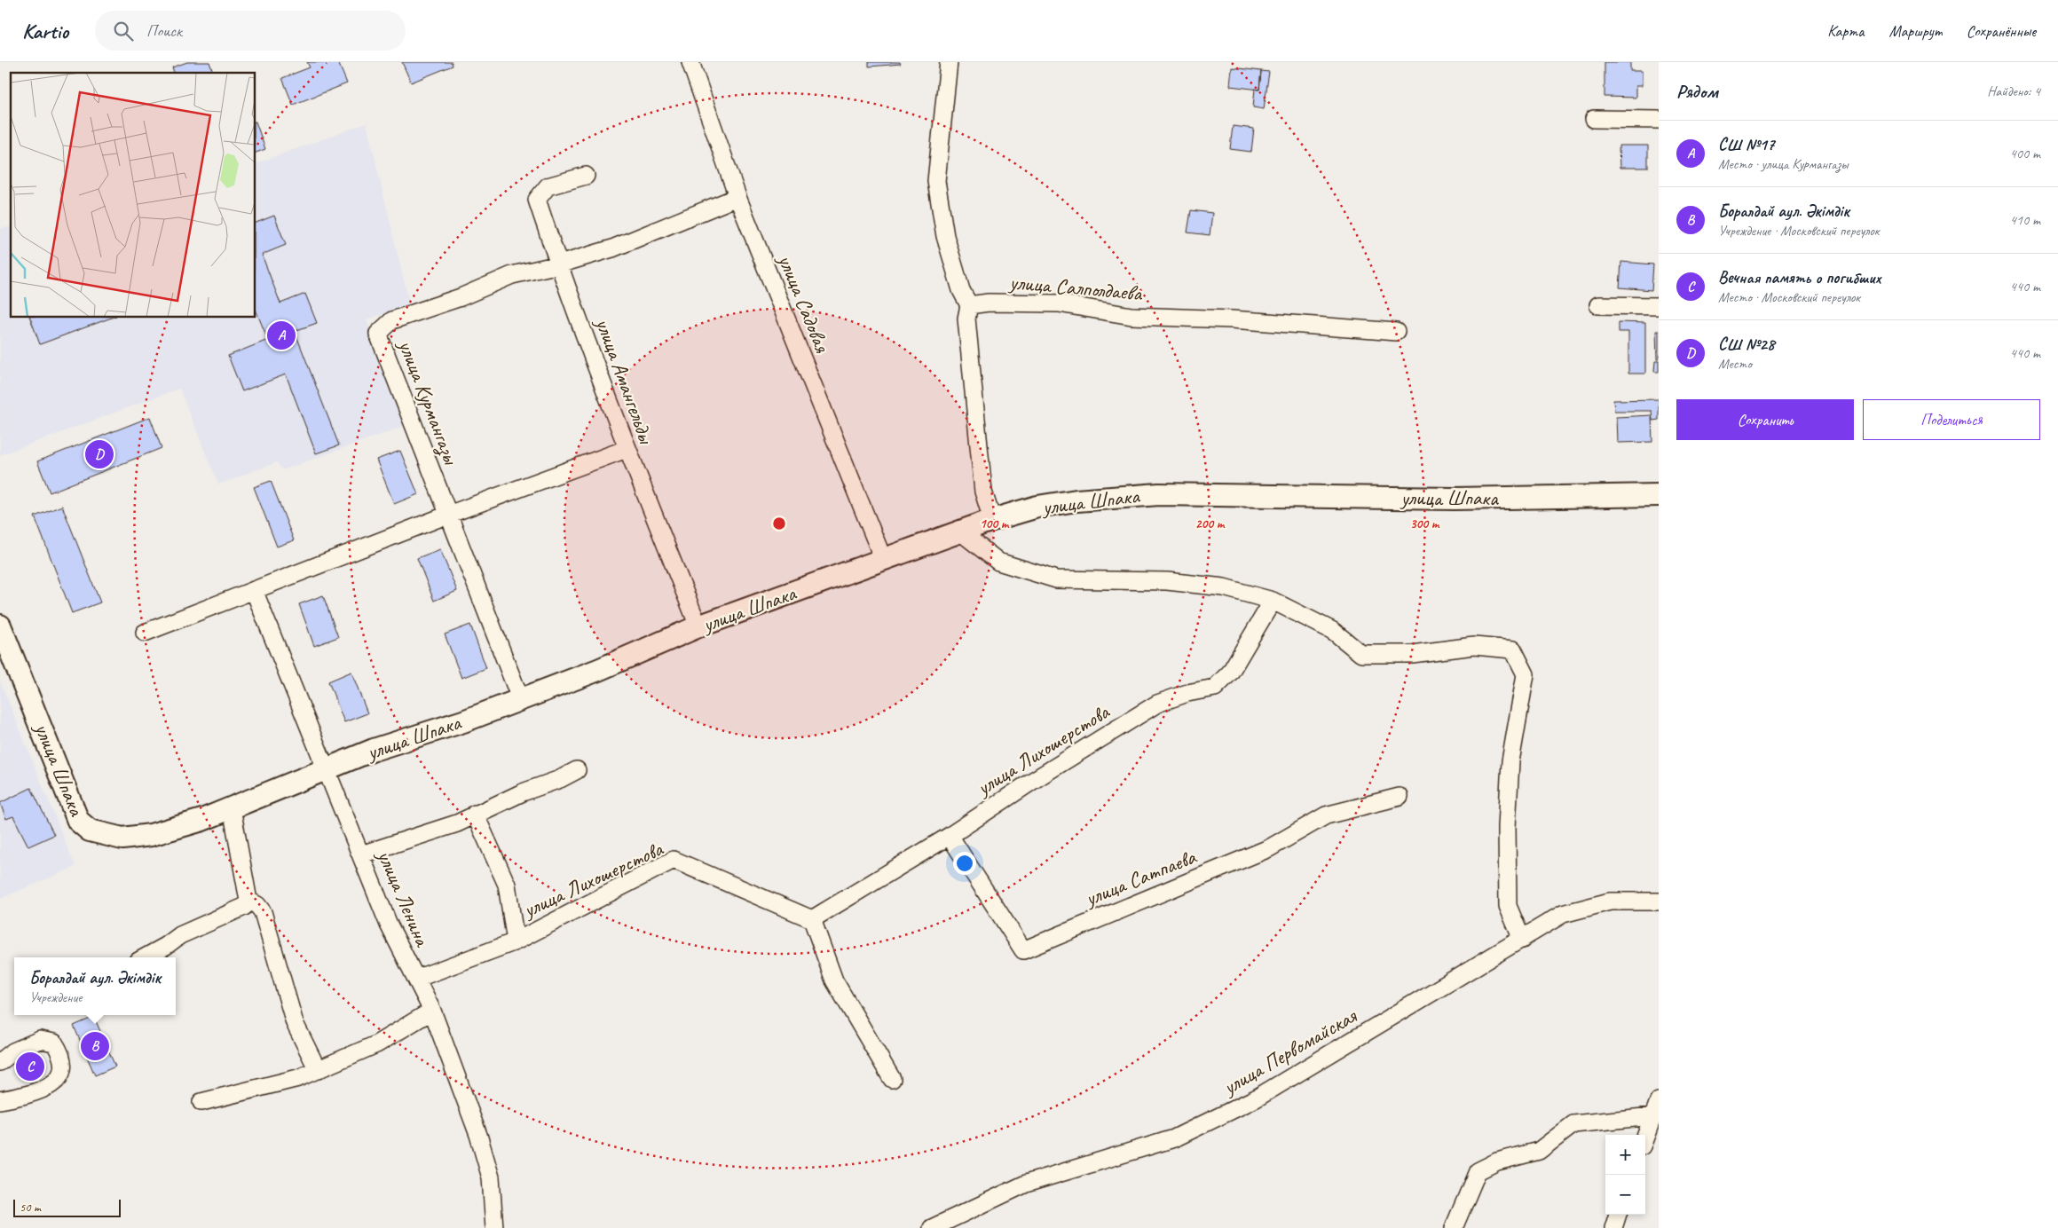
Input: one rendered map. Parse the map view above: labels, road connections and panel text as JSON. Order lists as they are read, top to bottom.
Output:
{
  "streets": {
    "street": [
      "улица Салполдаева",
      "улица Садовая",
      "улица Амангельды",
      "улица Курмангазы",
      "улица Шпака",
      "улица Лихошерстова",
      "улица Сатпаева",
      "улица Ленина",
      "улица Первомайская"
    ]
  },
  "crossings": [
    ["улица Садовая", "улица Курмангазы"],
    ["улица Садовая", "улица Шпака"],
    ["улица Амангельды", "улица Курмангазы"],
    ["улица Амангельды", "улица Шпака"],
    ["улица Курмангазы", "улица Шпака"],
    ["улица Шпака", "улица Ленина"],
    ["улица Лихошерстова", "улица Сатпаева"],
    ["улица Лихошерстова", "улица Ленина"]
  ],
  "scale_bar": "50 m",
  "page": {
    "header": "Kartio",
    "search": "Поиск",
    "nav": ["Карта", "Маршрут", "Сохранённые"],
    "heading": ["Рядом", "Найдено: 4"],
    "list": [
      {
        "mark": "A",
        "name": "СШ №17",
        "note": "Место · улица Курмангазы",
        "value": "400 m"
      },
      {
        "mark": "B",
        "name": "Боралдай аул. Әкімдік",
        "note": "Учреждение · Московский переулок",
        "value": "410 m"
      },
      {
        "mark": "C",
        "name": "Вечная память о погибших",
        "note": "Место · Московский переулок",
        "value": "440 m"
      },
      {
        "mark": "D",
        "name": "СШ №28",
        "note": "Место",
        "value": "440 m"
      }
    ],
    "pins": [
      "A",
      "D",
      "B",
      "C"
    ],
    "buttons": ["Сохранить", "Поделиться"],
    "popup": ["Боралдай аул. Әкімдік", "Учреждение"],
    "map_buttons": ["+", "−"],
    "scale": "50 m"
  },
  "rings": ["100 m", "200 m", "300 m"]
}
